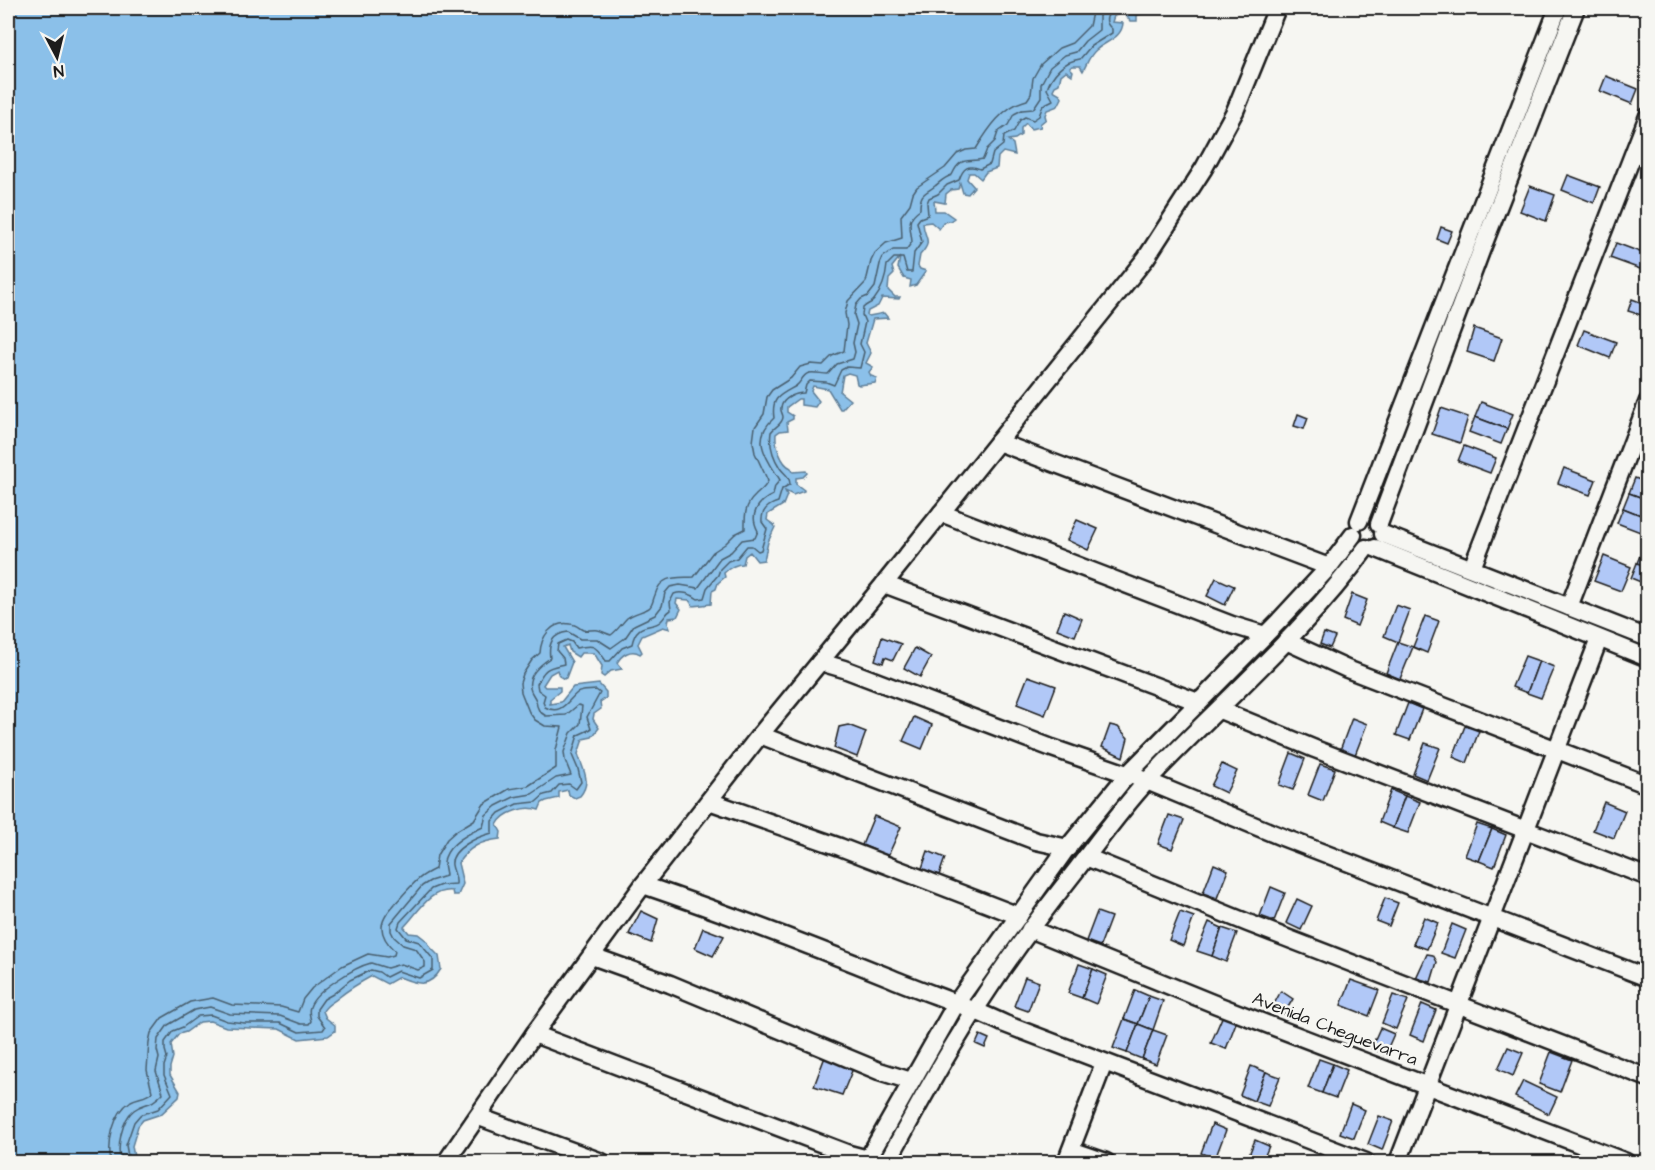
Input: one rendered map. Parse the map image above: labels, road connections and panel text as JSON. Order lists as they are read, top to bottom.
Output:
{
  "streets": {
    "street": ["Avenida Cheguevarra"]
  },
  "north": "bottom"
}
